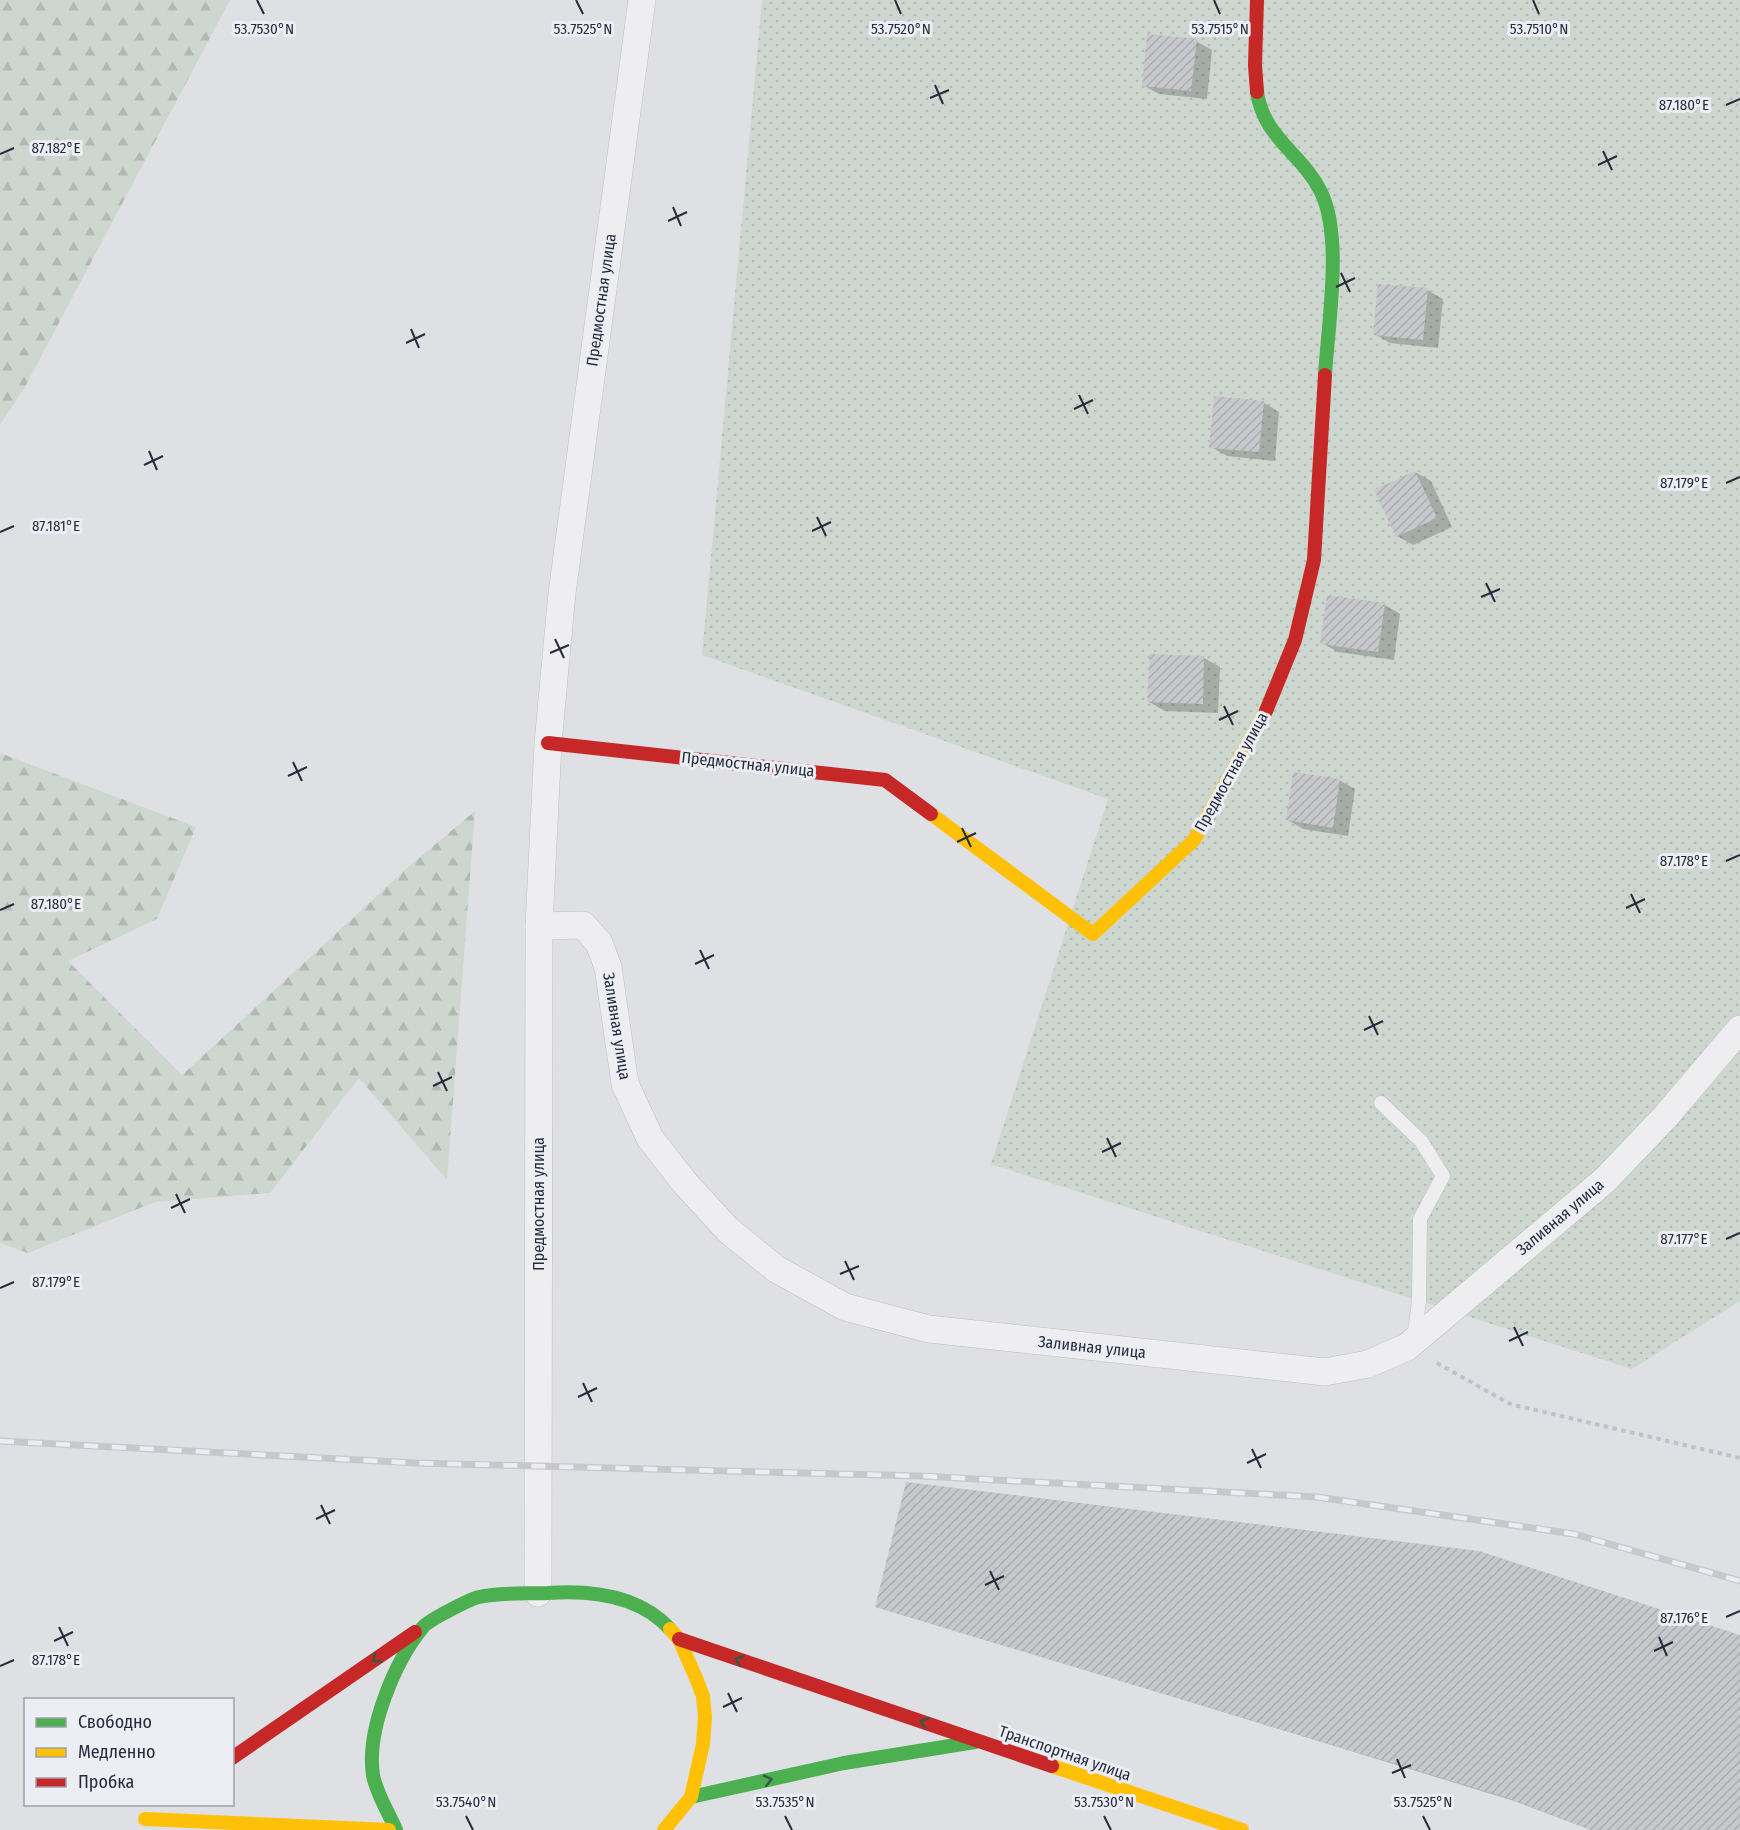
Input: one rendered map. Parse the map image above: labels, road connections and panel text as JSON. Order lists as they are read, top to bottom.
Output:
{
  "streets": {
    "main road": ["Предмостная улица", "Транспортная улица"],
    "street": ["Заливная улица"]
  },
  "crossings": [
    ["Предмостная улица", "Заливная улица"]
  ],
  "one_way": ["Транспортная улица"],
  "legend": ["Свободно", "Медленно", "Пробка"],
  "coordinates": [
    "53.7530°N",
    "53.7520°N",
    "53.7510°N",
    "53.7525°N",
    "53.7515°N",
    "87.180°E",
    "87.182°E",
    "87.179°E",
    "87.181°E",
    "87.178°E",
    "87.177°E",
    "87.176°E",
    "53.7540°N",
    "53.7535°N"
  ]
}
